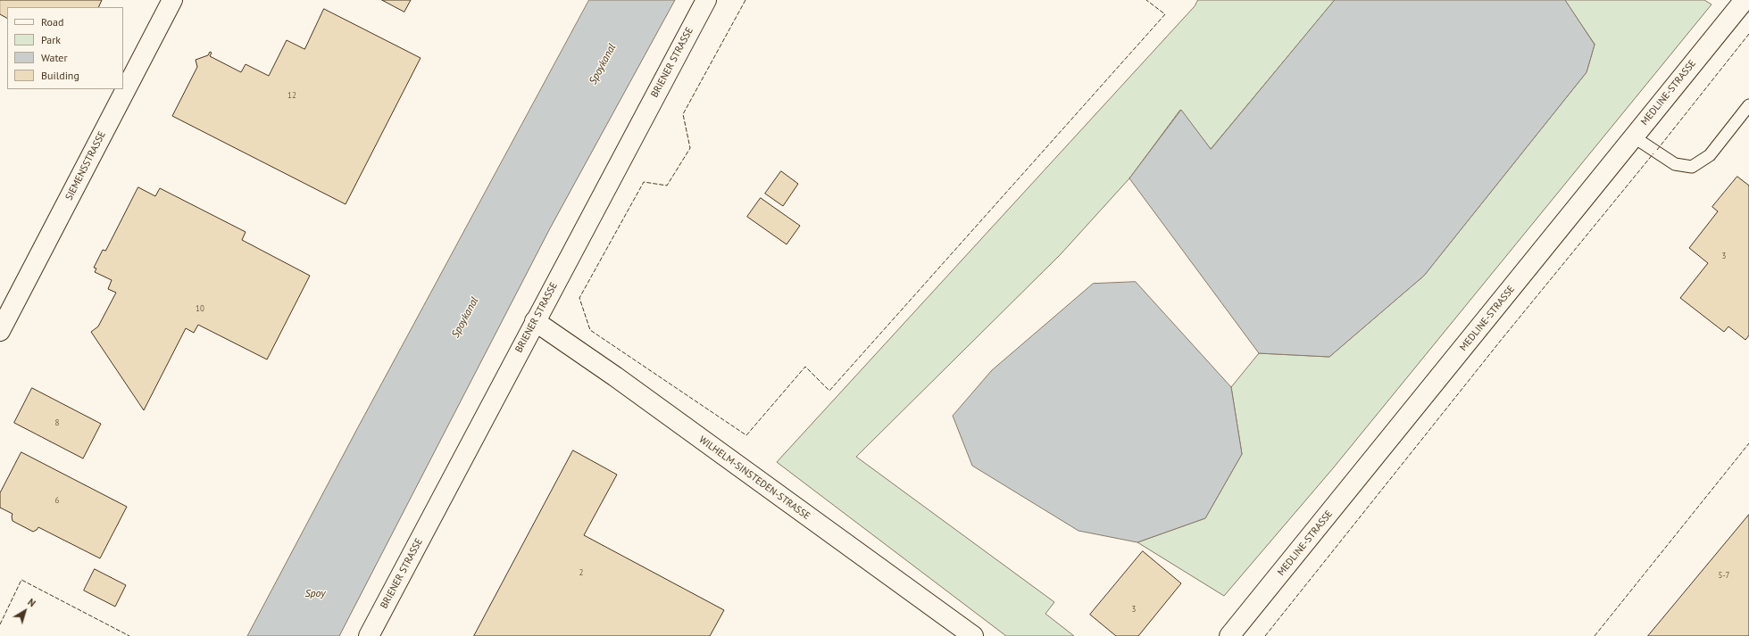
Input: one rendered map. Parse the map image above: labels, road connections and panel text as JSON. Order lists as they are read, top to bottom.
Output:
{
  "streets": {
    "street": [
      "BRIENER STRASSE",
      "MEDLINE-STRASSE",
      "SIEMENSSTRASSE",
      "WILHELM-SINSTEDEN-STRASSE"
    ]
  },
  "crossings": [
    ["BRIENER STRASSE", "WILHELM-SINSTEDEN-STRASSE"]
  ],
  "water": ["Spoykanal", "Spoy"],
  "house_numbers": [
    "12",
    "3",
    "10",
    "8",
    "6",
    "2",
    "5-7",
    "3"
  ],
  "legend": [
    "Road",
    "Park",
    "Water",
    "Building"
  ],
  "north": "top right"
}
